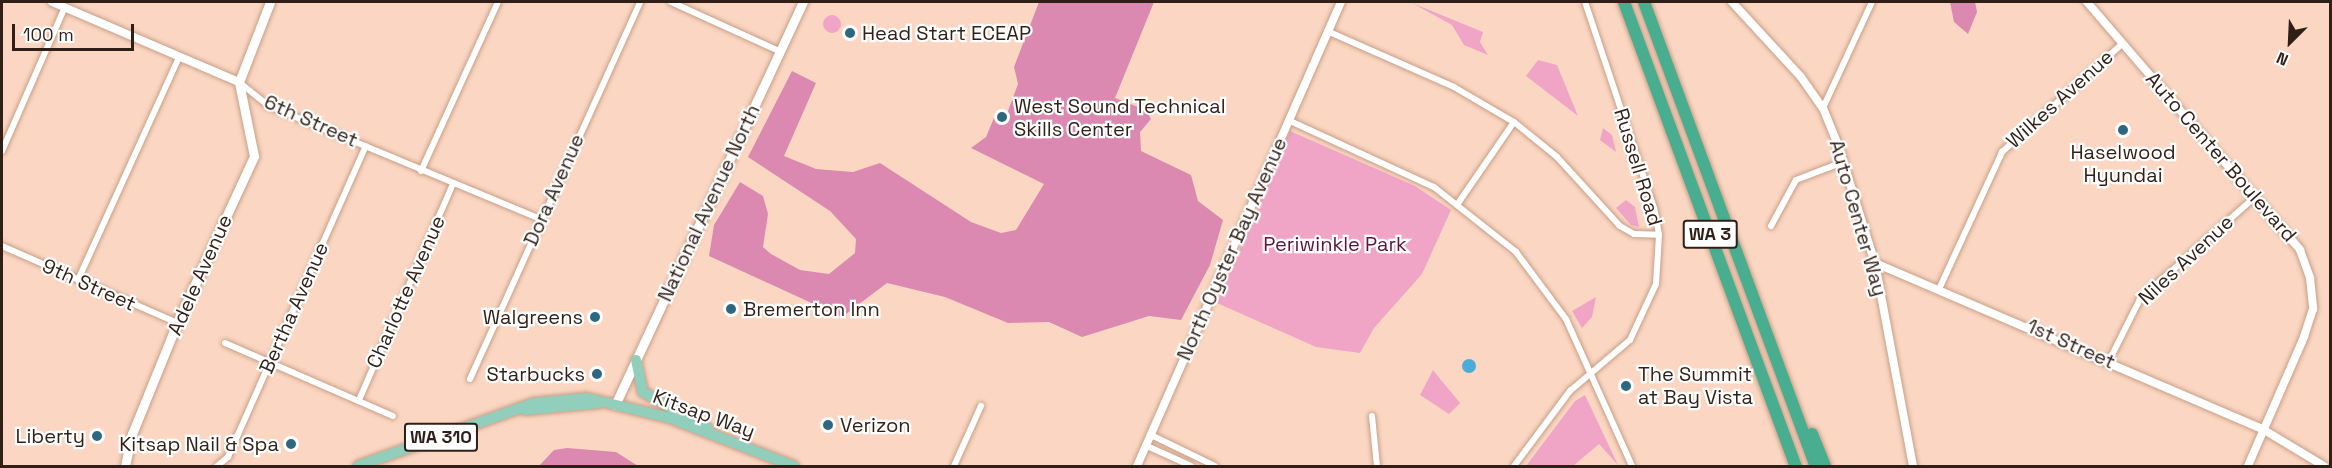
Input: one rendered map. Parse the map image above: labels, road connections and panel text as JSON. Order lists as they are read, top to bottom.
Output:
{
  "streets": {
    "highway": ["WA 3"],
    "main road": [
      "National Avenue North",
      "Adele Avenue",
      "Kitsap Way",
      "WA 310"
    ],
    "street": [
      "Wilkes Avenue",
      "6th Street",
      "Auto Center Boulevard",
      "Russell Road",
      "Dora Avenue",
      "Auto Center Way",
      "North Oyster Bay Avenue",
      "Niles Avenue",
      "9th Street",
      "Charlotte Avenue",
      "Bertha Avenue",
      "1st Street"
    ]
  },
  "crossings": [
    ["Wilkes Avenue", "Auto Center Boulevard"],
    ["Wilkes Avenue", "1st Street"],
    ["6th Street", "Dora Avenue"],
    ["6th Street", "Adele Avenue"],
    ["6th Street", "Charlotte Avenue"],
    ["6th Street", "Bertha Avenue"],
    ["Auto Center Boulevard", "Niles Avenue"],
    ["Auto Center Boulevard", "1st Street"],
    ["National Avenue North", "Kitsap Way"],
    ["Auto Center Way", "1st Street"],
    ["Niles Avenue", "1st Street"],
    ["Adele Avenue", "9th Street"]
  ],
  "parks": ["Periwinkle Park"],
  "places": [
    "Head Start ECEAP",
    "West Sound Technical Skills Center",
    "Haselwood Hyundai",
    "Bremerton Inn",
    "Walgreens",
    "Starbucks",
    "The Summit at Bay Vista",
    "Verizon",
    "Liberty",
    "Kitsap Nail & Spa"
  ],
  "scale_bar": "100 m",
  "north": "bottom left"
}
